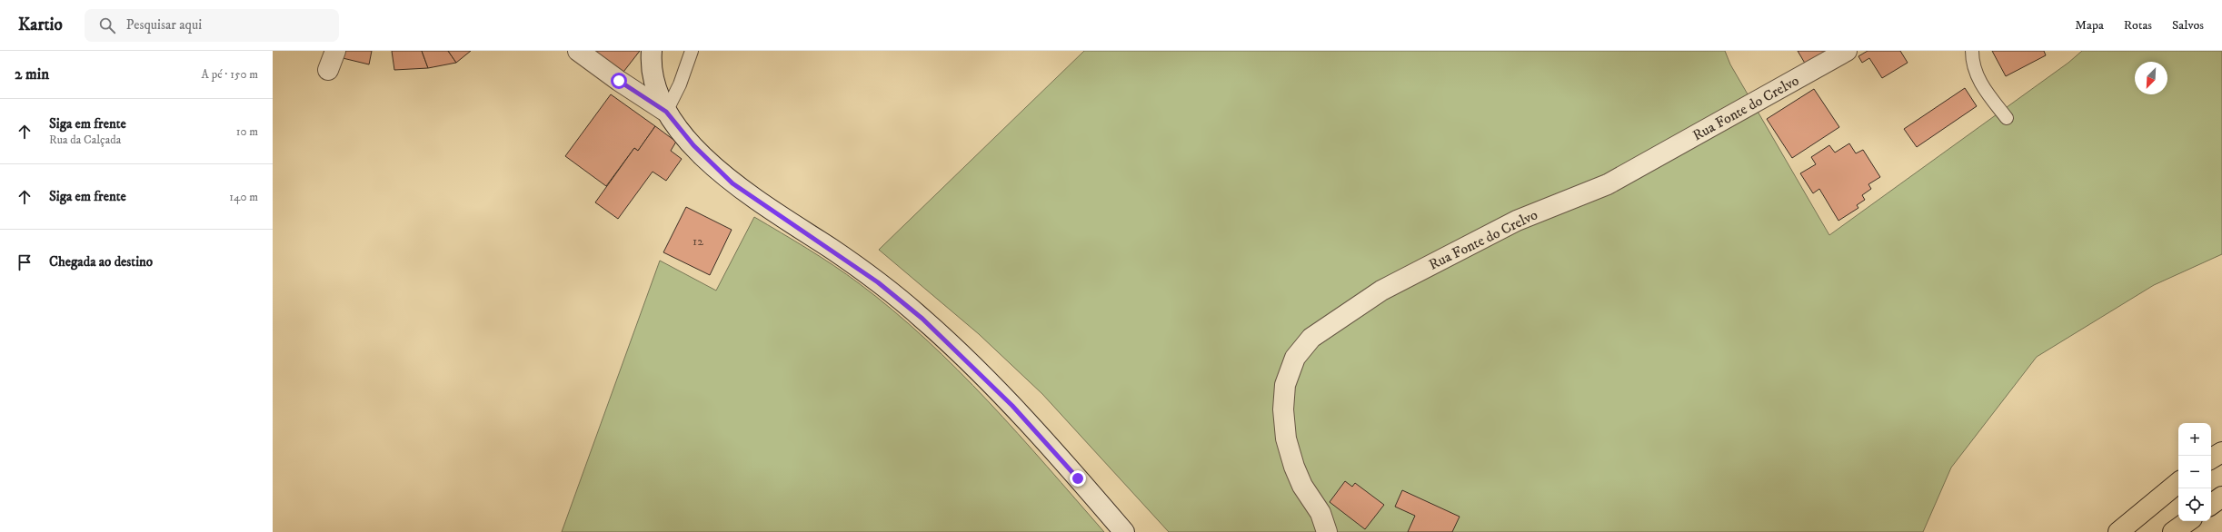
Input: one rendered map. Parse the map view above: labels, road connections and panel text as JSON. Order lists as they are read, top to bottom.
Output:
{
  "streets": {
    "street": ["Rua Fonte do Crelvo"]
  },
  "house_numbers": ["12"],
  "north": "bottom left",
  "page": {
    "header": "Kartio",
    "search": "Pesquisar aqui",
    "nav": ["Mapa", "Rotas", "Salvos"],
    "heading": ["2 min", "A pé · 150 m"],
    "list": [
      ["Siga em frente", "Rua da Calçada", "10 m"],
      ["Siga em frente", "140 m"],
      "Chegada ao destino"
    ],
    "map_buttons": ["+", "−"]
  }
}
